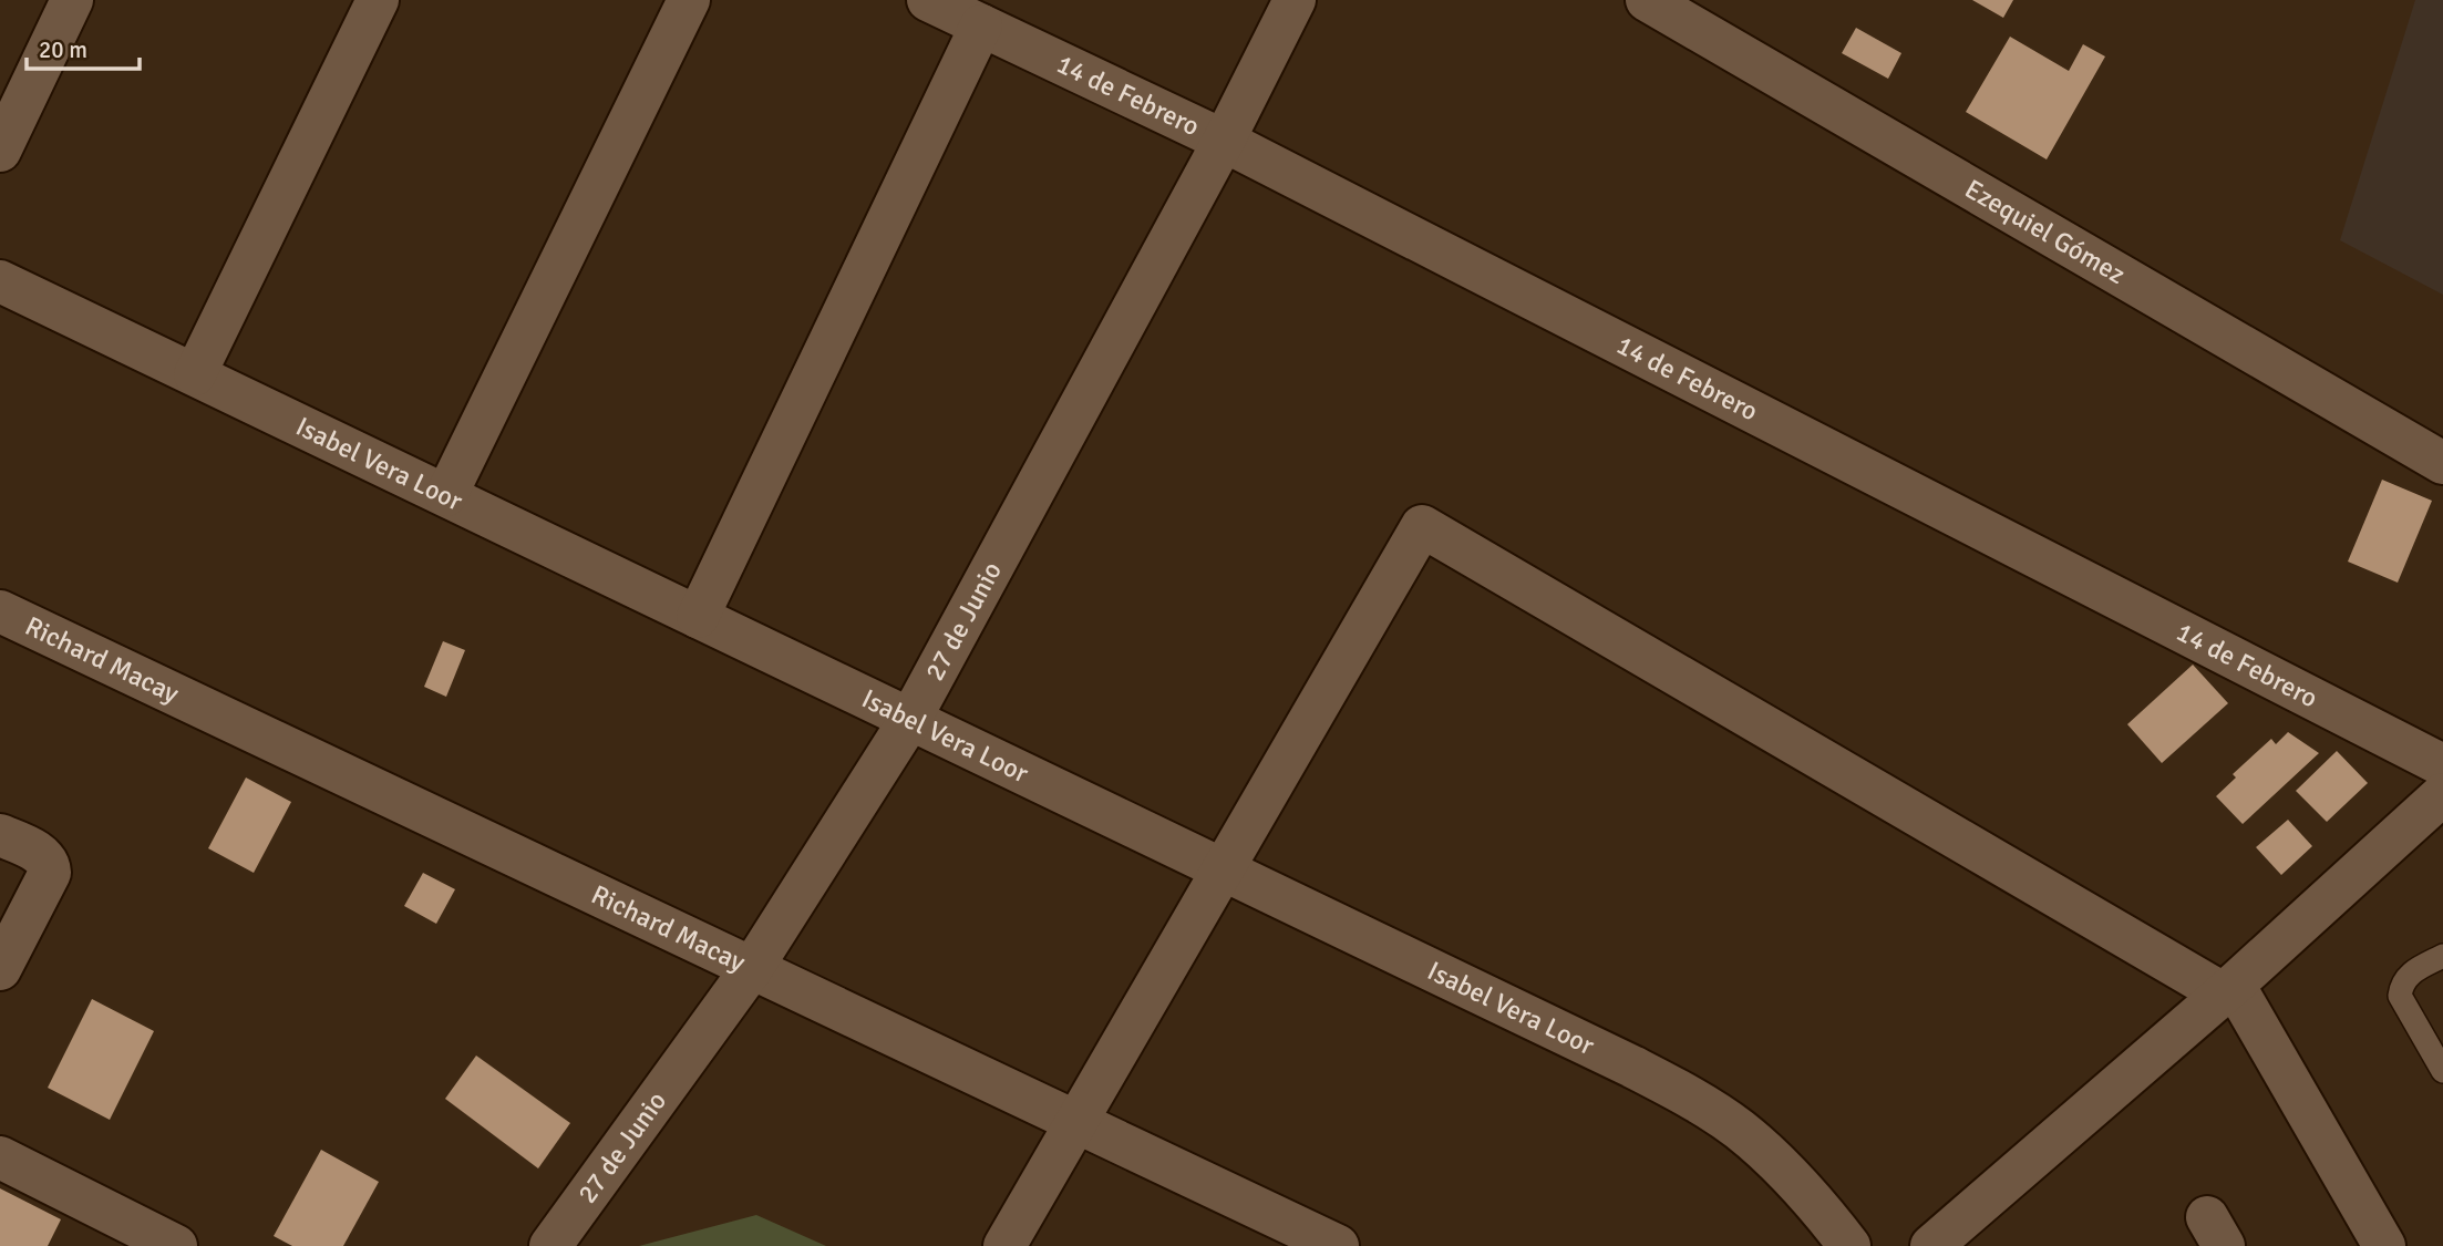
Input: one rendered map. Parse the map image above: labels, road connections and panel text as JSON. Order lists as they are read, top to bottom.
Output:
{
  "streets": {
    "street": [
      "14 de Febrero",
      "Ezequiel Gómez",
      "Isabel Vera Loor",
      "27 de Junio",
      "Richard Macay"
    ]
  },
  "crossings": [
    ["14 de Febrero", "27 de Junio"],
    ["Isabel Vera Loor", "27 de Junio"],
    ["27 de Junio", "Richard Macay"]
  ],
  "scale_bar": "20 m"
}
